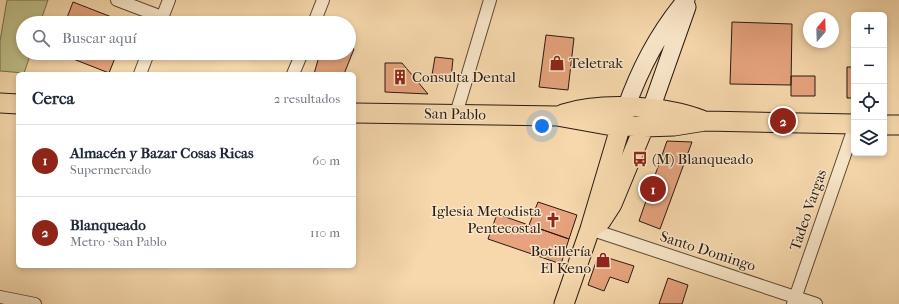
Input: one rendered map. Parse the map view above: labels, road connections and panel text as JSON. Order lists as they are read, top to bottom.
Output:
{
  "streets": {
    "main road": ["San Pablo"],
    "street": ["Tadeo Vargas", "Santo Domingo"]
  },
  "crossings": [
    ["Tadeo Vargas", "Santo Domingo"]
  ],
  "places": {
    "shop": ["Teletrak", "Botillería El Keno"],
    "building": ["Consulta Dental"],
    "bus stop": ["(M) Blanqueado"],
    "church": ["Iglesia Metodista Pentecostal"]
  },
  "north": "top",
  "page": {
    "map_buttons": ["+", "−"],
    "search": "Buscar aquí",
    "heading": ["Cerca", "2 resultados"],
    "pins": ["2", "1"],
    "list": [
      {
        "mark": "1",
        "name": "Almacén y Bazar Cosas Ricas",
        "note": "Supermercado",
        "value": "60 m"
      },
      {
        "mark": "2",
        "name": "Blanqueado",
        "note": "Metro · San Pablo",
        "value": "110 m"
      }
    ]
  }
}
